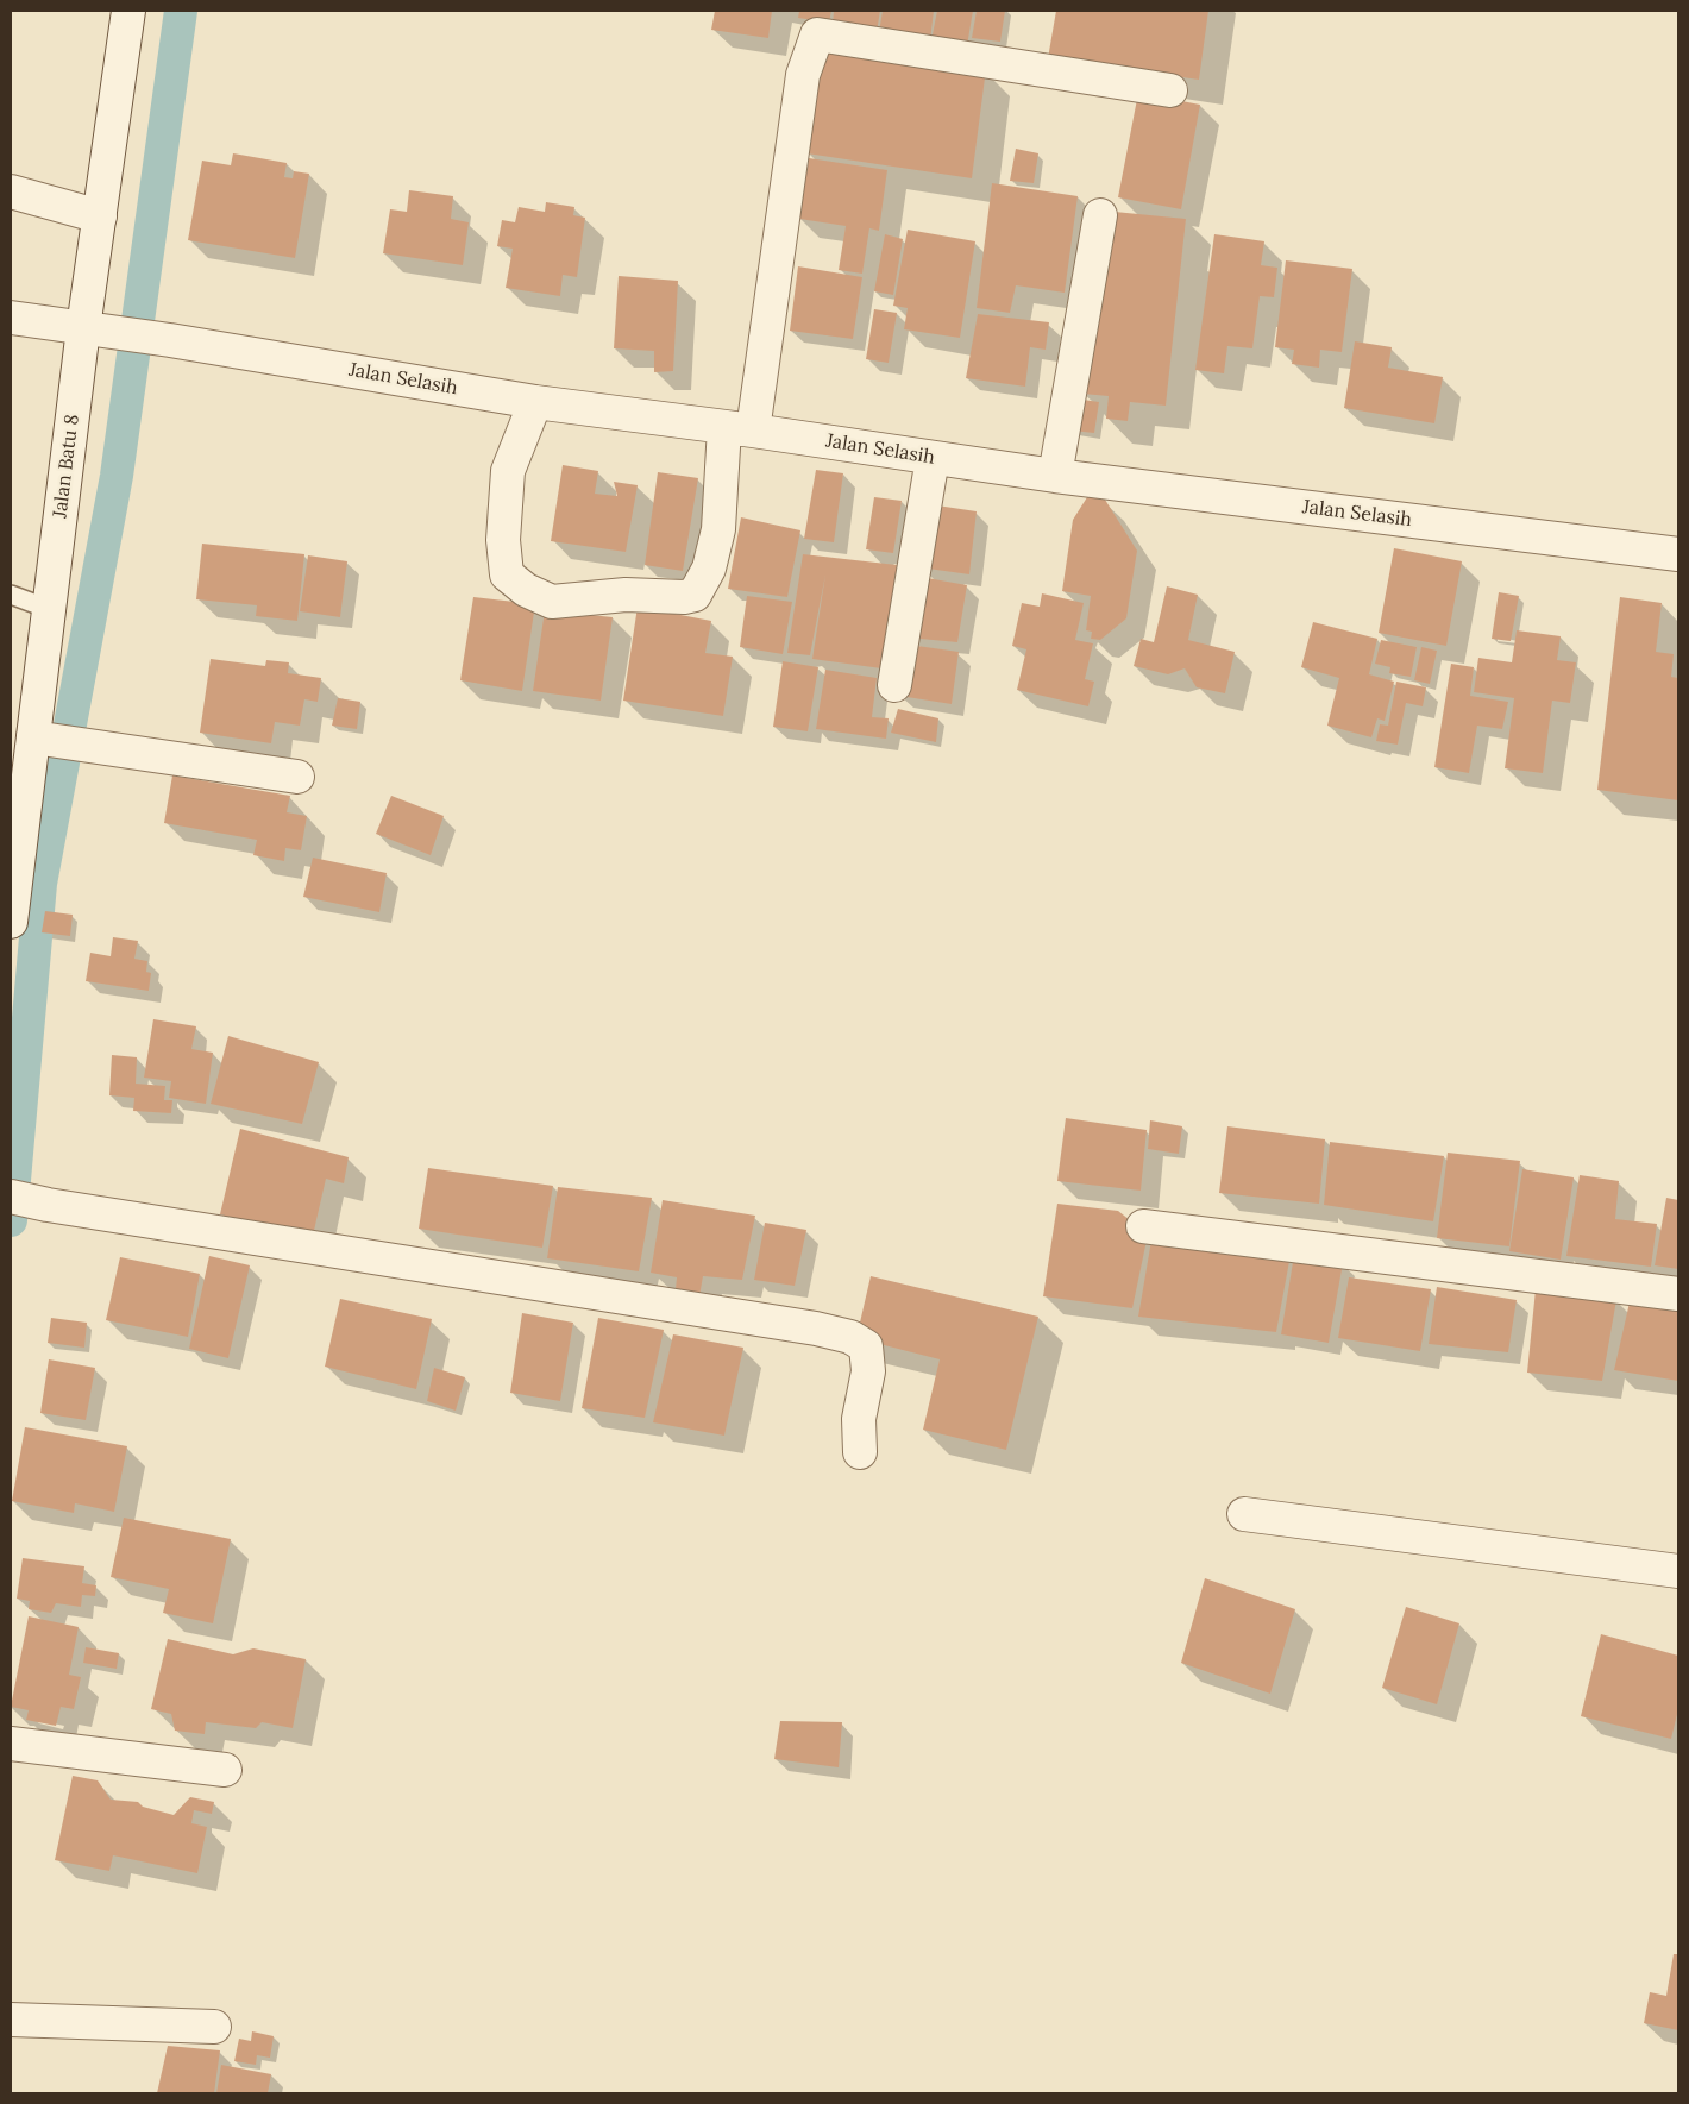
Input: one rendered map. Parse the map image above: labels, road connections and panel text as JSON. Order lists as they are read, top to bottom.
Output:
{
  "streets": {
    "street": ["Jalan Selasih", "Jalan Batu 8"]
  },
  "crossings": [
    ["Jalan Selasih", "Jalan Batu 8"]
  ]
}
